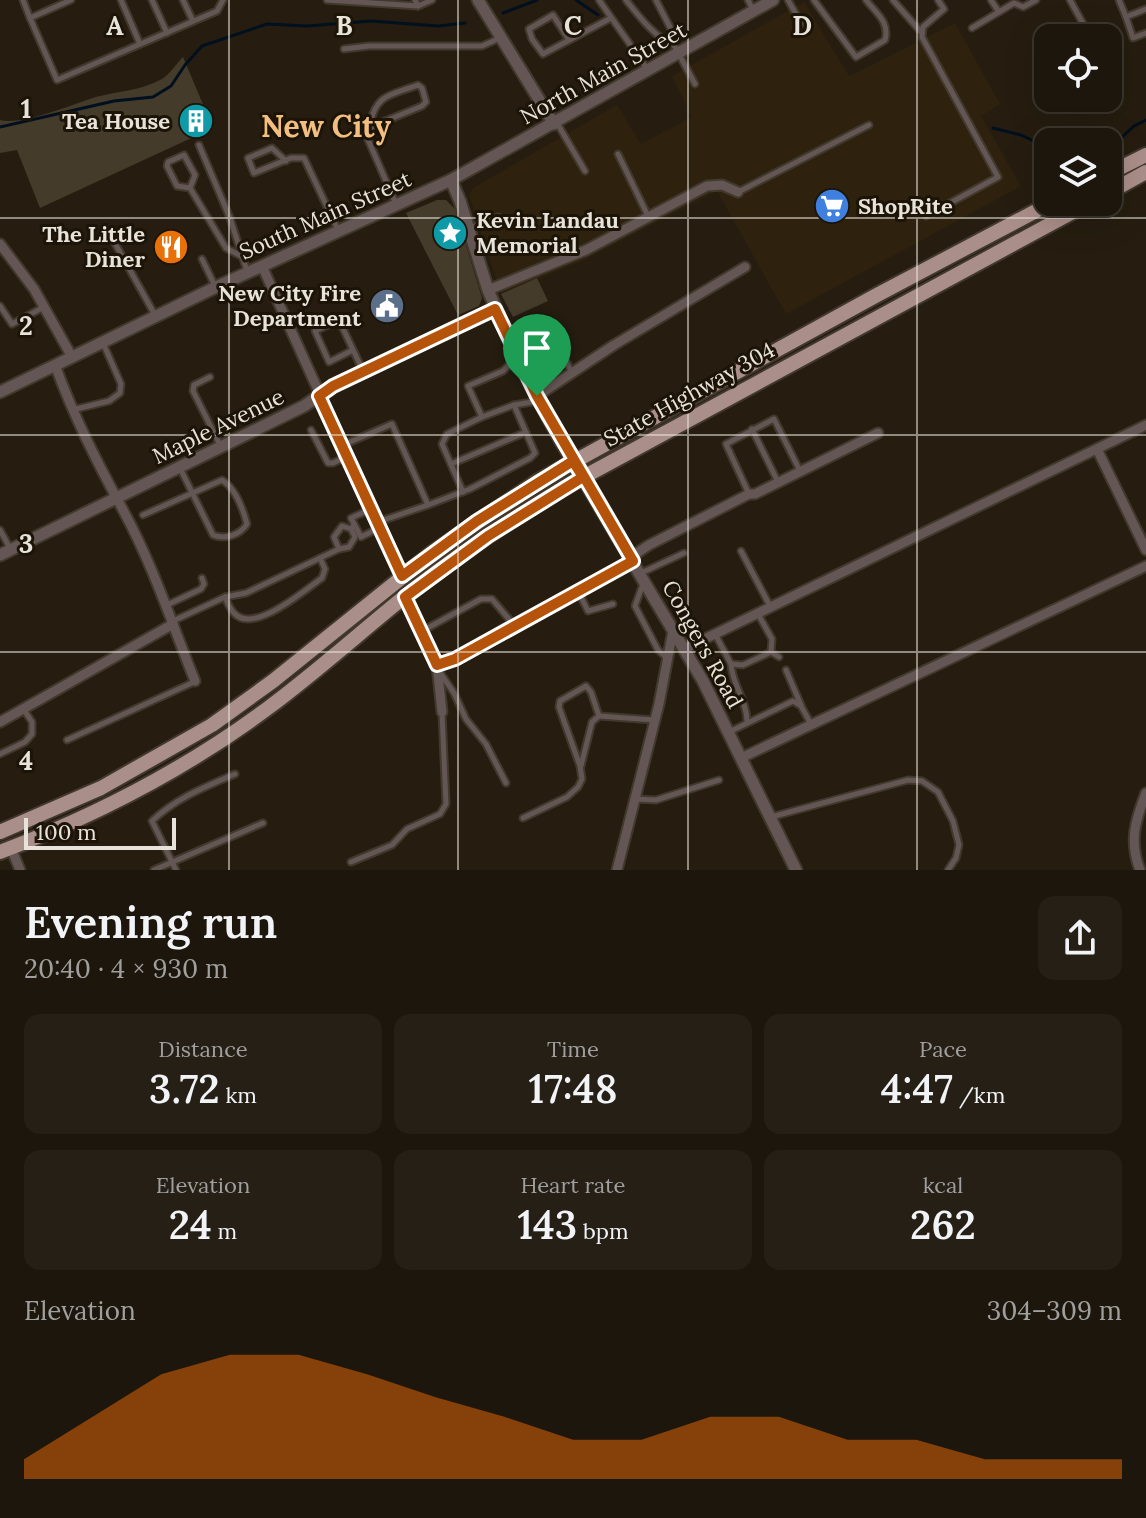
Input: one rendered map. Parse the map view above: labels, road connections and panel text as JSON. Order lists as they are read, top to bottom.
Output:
{
  "streets": {
    "main road": ["State Highway 304"],
    "street": [
      "North Main Street",
      "South Main Street",
      "Maple Avenue",
      "Congers Road"
    ]
  },
  "crossings": [
    ["North Main Street", "South Main Street"],
    ["North Main Street", "Congers Road"],
    ["South Main Street", "Congers Road"],
    ["State Highway 304", "Congers Road"],
    ["Maple Avenue", "Congers Road"]
  ],
  "districts": ["New City"],
  "places": {
    "building": ["Tea House"],
    "supermarket": ["ShopRite"],
    "place": ["Kevin Landau Memorial"],
    "restaurant": ["The Little Diner"],
    "public building": ["New City Fire Department"]
  },
  "scale_bar": "100 m",
  "page": {
    "scale": "100 m",
    "heading": ["Evening run", "20:40 · 4 × 930 m"],
    "stats": [
      ["Distance", "3.72 km"],
      ["Time", "17:48"],
      ["Pace", "4:47 /km"],
      ["Elevation", "24 m"],
      ["Heart rate", "143 bpm"],
      ["kcal", "262"]
    ],
    "chart": ["Elevation", "304–309 m"]
  },
  "grid": {
    "columns": [
      "A",
      "B",
      "C",
      "D"
    ],
    "rows": [
      "1",
      "2",
      "3",
      "4"
    ]
  }
}
